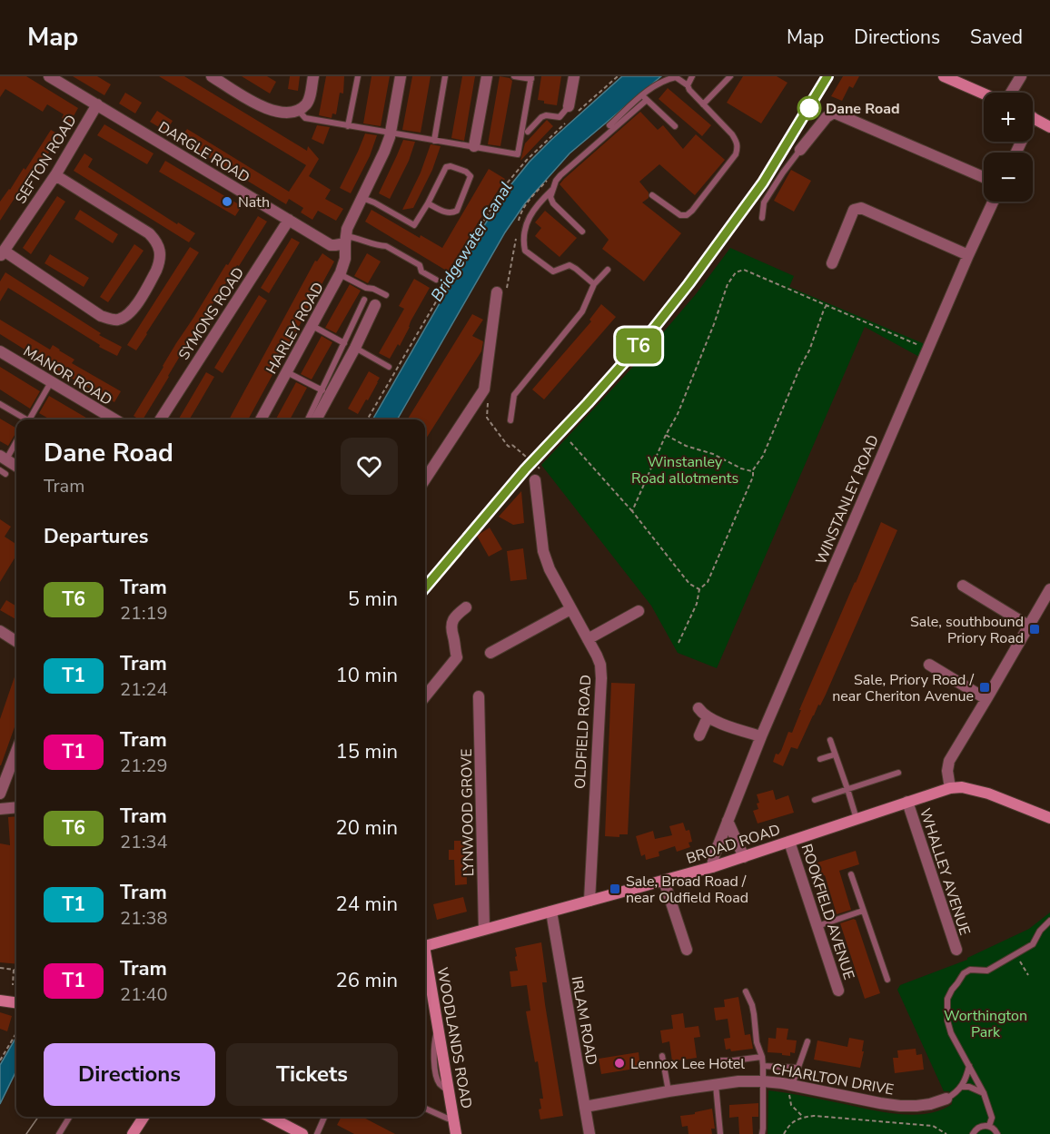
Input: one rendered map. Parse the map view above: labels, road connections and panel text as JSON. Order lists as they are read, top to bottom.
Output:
{
  "streets": {
    "street": [
      "DARGLE ROAD",
      "SEFTON ROAD",
      "SYMONS ROAD",
      "HARLEY ROAD",
      "MANOR ROAD",
      "WINSTANLEY ROAD",
      "OLDFIELD ROAD",
      "LYNWOOD GROVE",
      "BROAD ROAD",
      "WHALLEY AVENUE",
      "ROOKFIELD AVENUE",
      "IRLAM ROAD",
      "WOODLANDS ROAD",
      "CHARLTON DRIVE"
    ]
  },
  "crossings": [
    ["DARGLE ROAD", "SEFTON ROAD"],
    ["DARGLE ROAD", "SYMONS ROAD"],
    ["DARGLE ROAD", "HARLEY ROAD"],
    ["WINSTANLEY ROAD", "BROAD ROAD"],
    ["OLDFIELD ROAD", "BROAD ROAD"],
    ["LYNWOOD GROVE", "BROAD ROAD"],
    ["BROAD ROAD", "WHALLEY AVENUE"],
    ["BROAD ROAD", "ROOKFIELD AVENUE"],
    ["BROAD ROAD", "IRLAM ROAD"],
    ["IRLAM ROAD", "CHARLTON DRIVE"]
  ],
  "water": ["Bridgewater Canal"],
  "parks": ["Winstanley Road allotments", "Worthington Park"],
  "places": {
    "other": ["Dane Road", "Nath", "Lennox Lee Hotel"],
    "transit": ["Sale, southbound Priory Road", "Sale, Priory Road / near Cheriton Avenue", "Sale, Broad Road / near Oldfield Road"]
  },
  "lines": ["tram line T6"],
  "page": {
    "header": "Map",
    "nav": ["Map", "Directions", "Saved"],
    "on_map": "T6",
    "map_buttons": ["+", "−"],
    "heading": [
      ["Dane Road", "Tram"],
      "Departures"
    ],
    "list": [
      {
        "mark": "T6",
        "name": "Tram",
        "note": "21:19",
        "value": "5 min"
      },
      {
        "mark": "T1",
        "name": "Tram",
        "note": "21:24",
        "value": "10 min"
      },
      {
        "mark": "T1",
        "name": "Tram",
        "note": "21:29",
        "value": "15 min"
      },
      {
        "mark": "T6",
        "name": "Tram",
        "note": "21:34",
        "value": "20 min"
      },
      {
        "mark": "T1",
        "name": "Tram",
        "note": "21:38",
        "value": "24 min"
      },
      {
        "mark": "T1",
        "name": "Tram",
        "note": "21:40",
        "value": "26 min"
      }
    ],
    "buttons": ["Directions", "Tickets"]
  }
}
